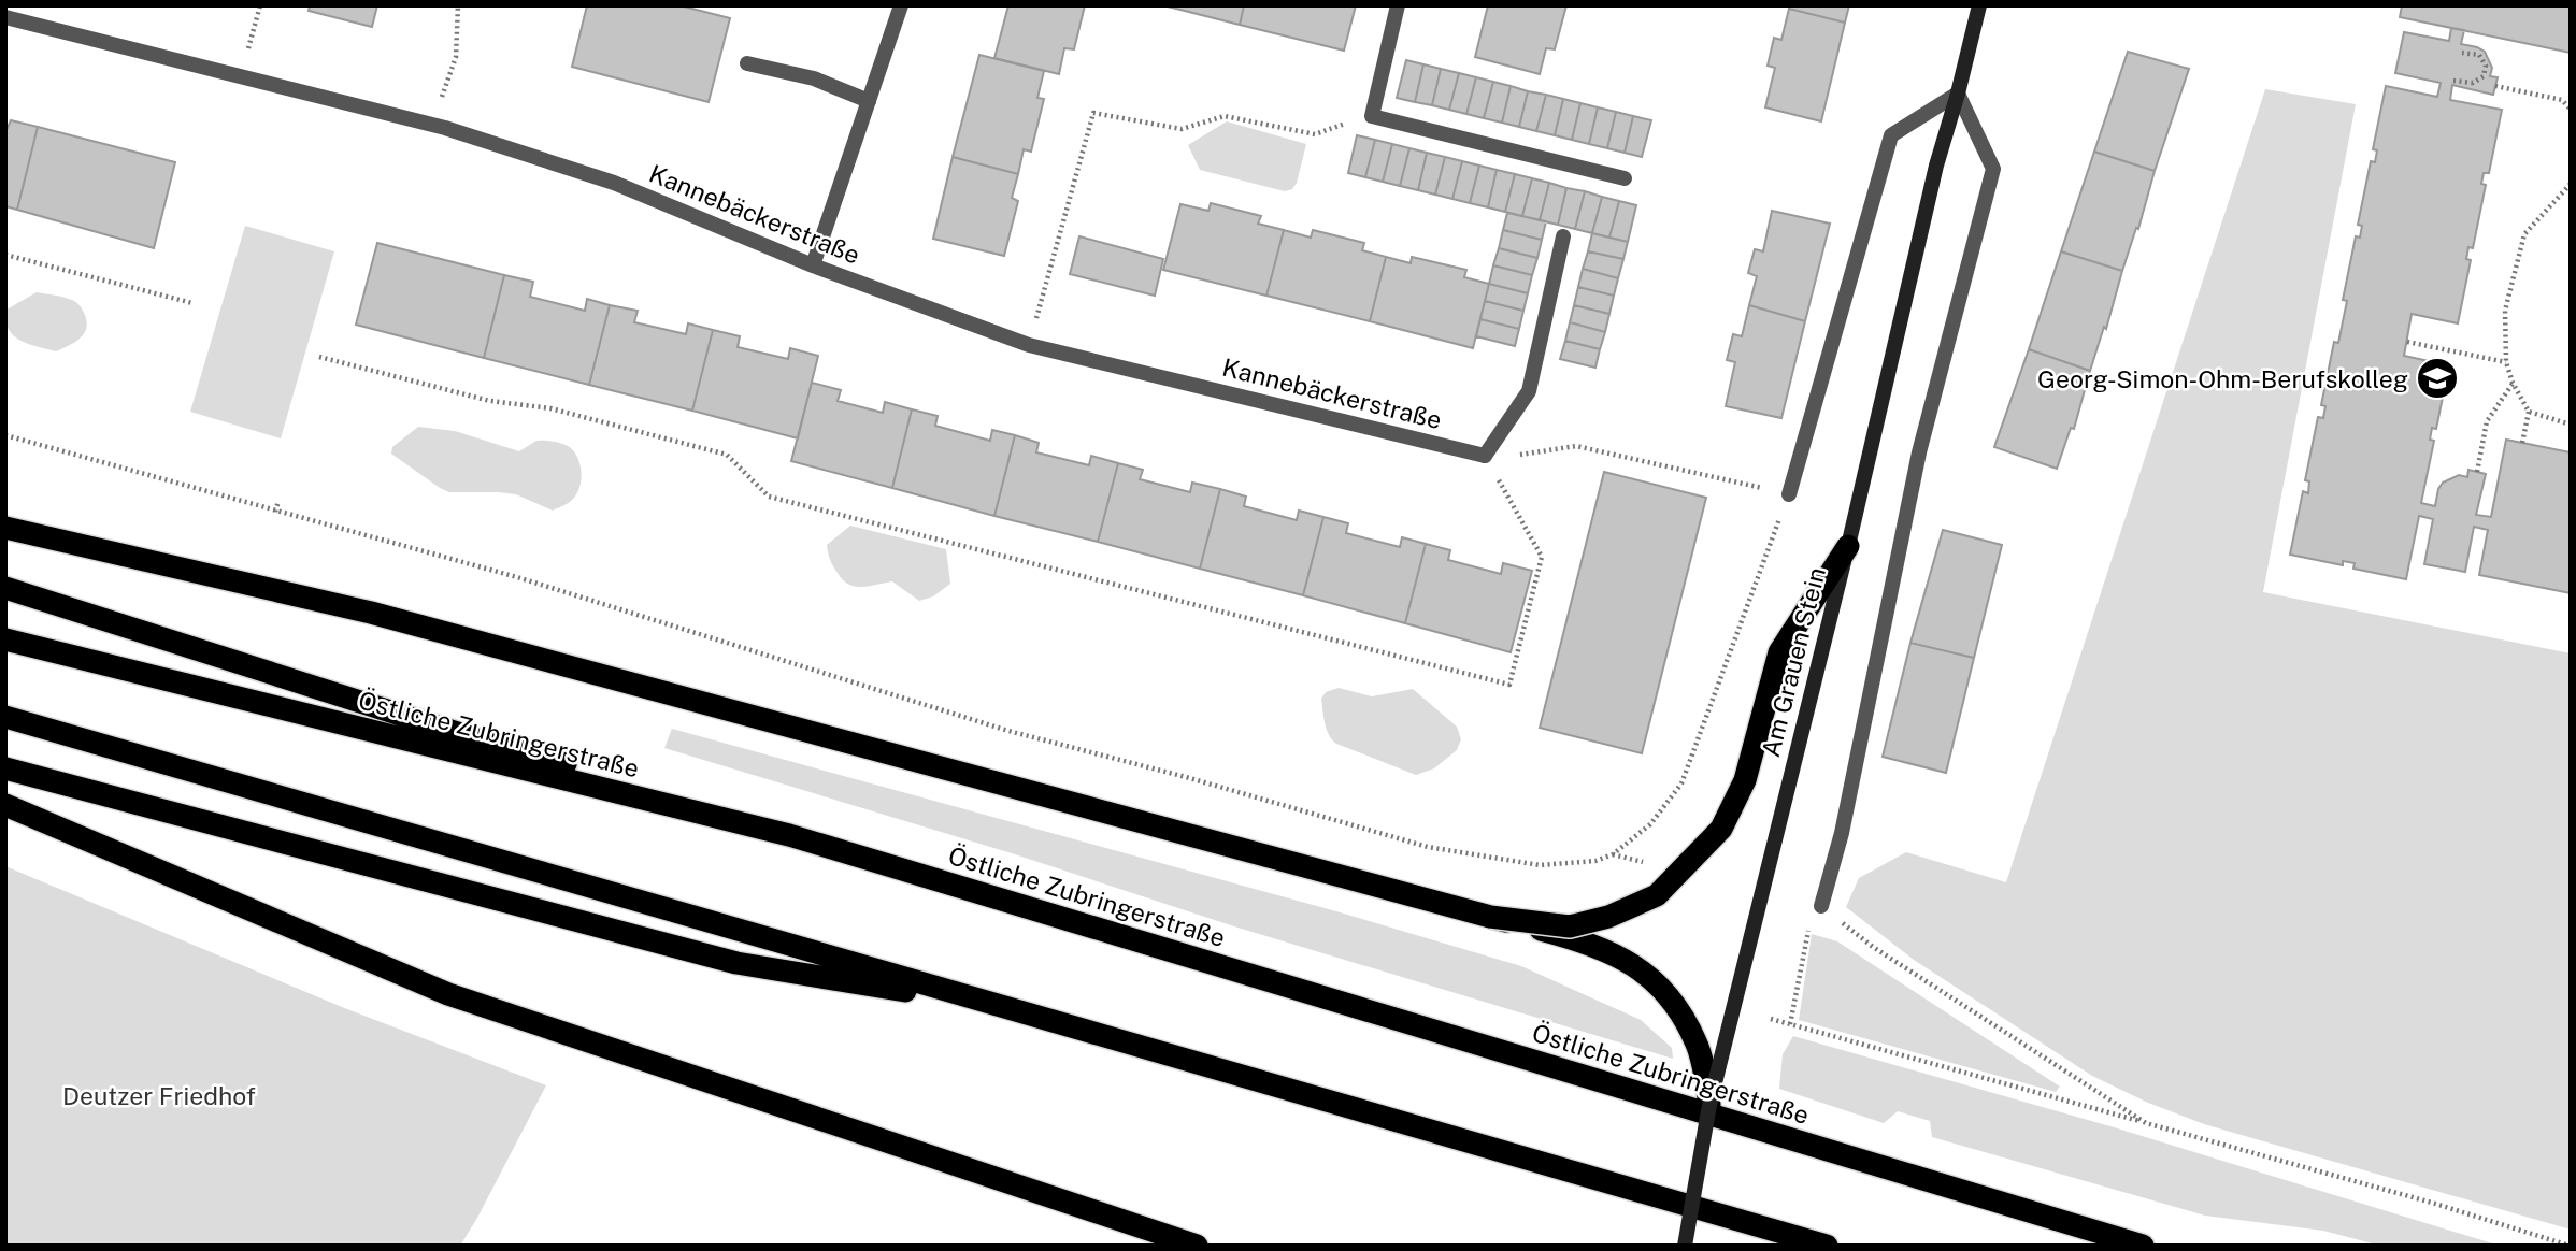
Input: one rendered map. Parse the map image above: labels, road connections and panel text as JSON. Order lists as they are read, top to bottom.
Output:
{
  "streets": {
    "highway": ["Östliche Zubringerstraße"],
    "street": ["Kannebäckerstraße", "Am Grauen Stein"]
  },
  "parks": ["Deutzer Friedhof"],
  "places": {
    "school or university": ["Georg-Simon-Ohm-Berufskolleg"]
  }
}
